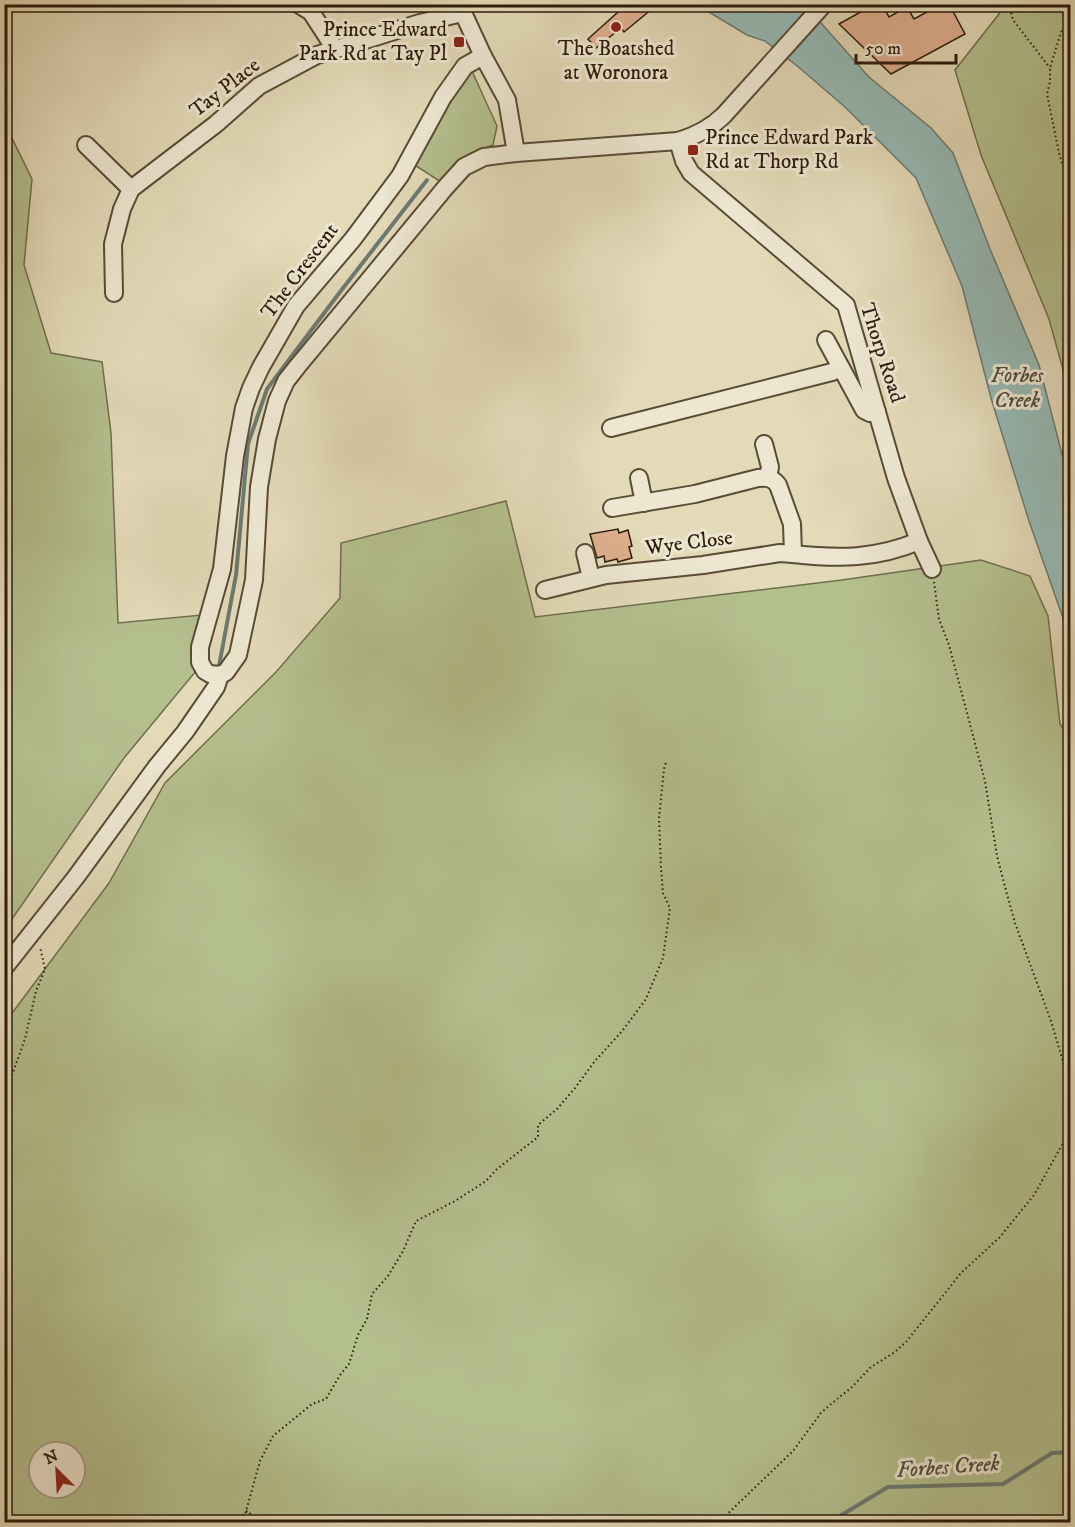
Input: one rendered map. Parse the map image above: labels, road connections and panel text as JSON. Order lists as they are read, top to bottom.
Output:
{
  "streets": {
    "street": [
      "Tay Place",
      "The Crescent",
      "Thorp Road",
      "Wye Close"
    ]
  },
  "crossings": [
    ["Thorp Road", "Wye Close"]
  ],
  "water": ["Forbes Creek"],
  "places": {
    "other": ["The Boatshed at Woronora"],
    "transit": ["Prince Edward Park Rd at Tay Pl", "Prince Edward Park Rd at Thorp Rd"]
  },
  "scale_bar": "50 m",
  "north": "top left"
}
